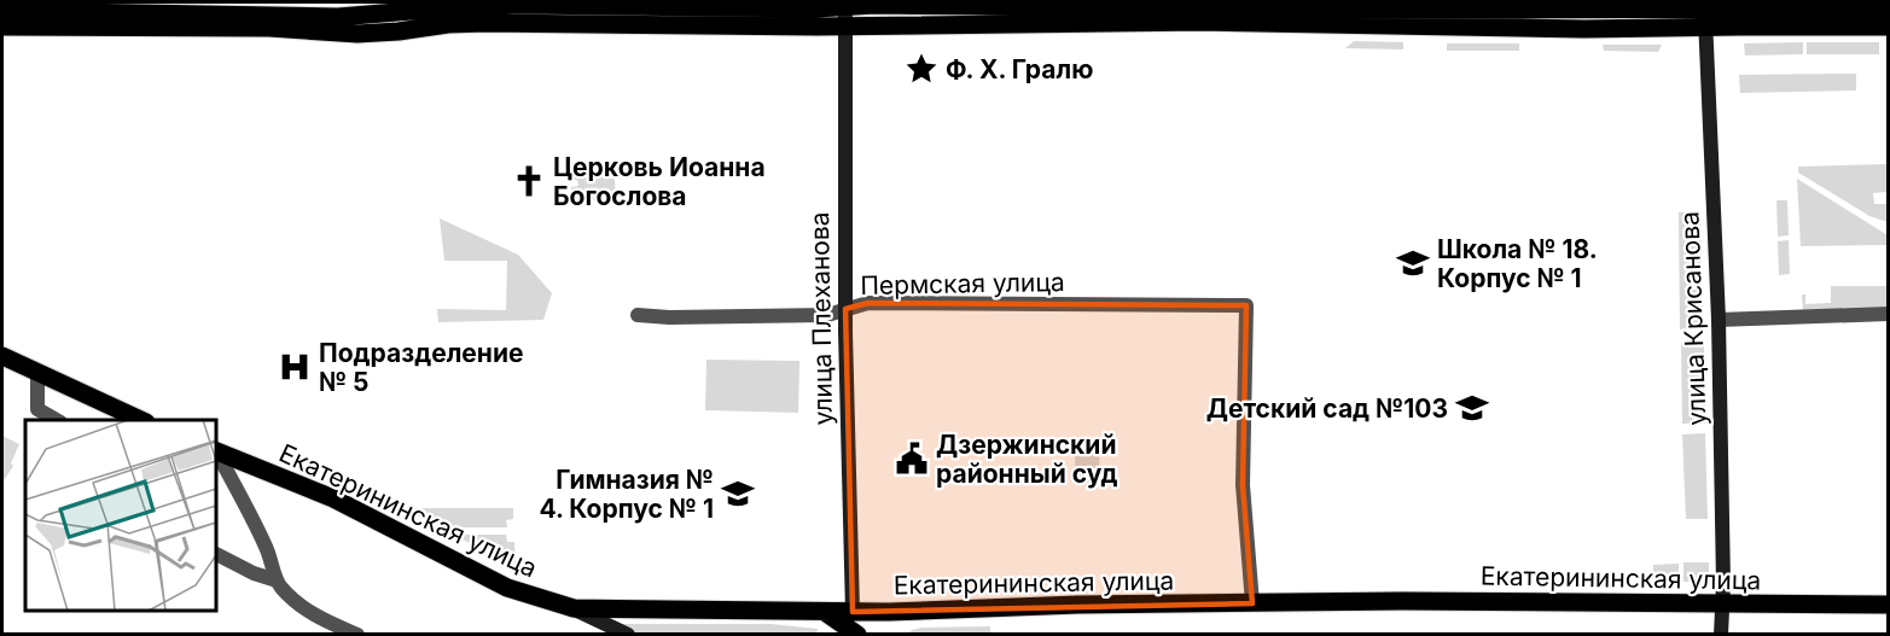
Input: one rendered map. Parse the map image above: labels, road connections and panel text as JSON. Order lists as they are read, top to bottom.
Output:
{
  "streets": {
    "main road": ["улица Плеханова", "улица Крисанова", "Екатерининская улица"],
    "street": ["Пермская улица"]
  },
  "crossings": [
    ["Пермская улица", "улица Плеханова"],
    ["Пермская улица", "Екатерининская улица"],
    ["улица Плеханова", "Екатерининская улица"],
    ["улица Крисанова", "Екатерининская улица"]
  ],
  "places": {
    "place": ["Ф. Х. Гралю"],
    "church": ["Церковь Иоанна Богослова"],
    "school or university": ["Школа № 18. Корпус № 1", "Детский сад №103", "Гимназия № 4. Корпус № 1"],
    "hospital": ["Подразделение № 5"],
    "public building": ["Дзержинский районный суд"]
  }
}
